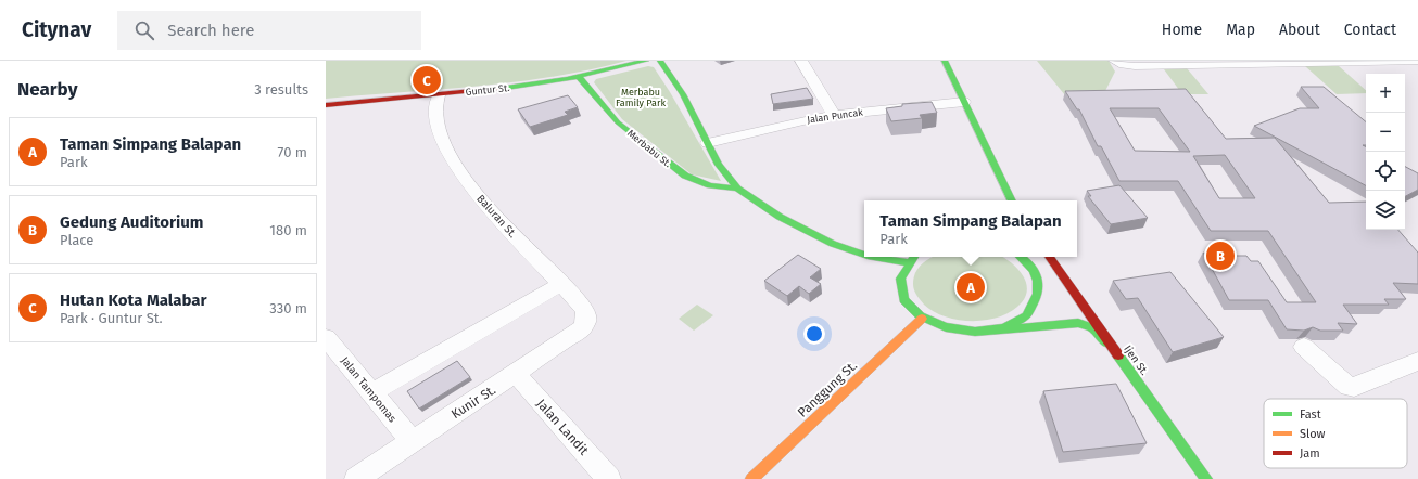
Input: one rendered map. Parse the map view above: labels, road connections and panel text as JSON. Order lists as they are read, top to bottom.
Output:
{
  "streets": {
    "main road": [
      "Guntur St.",
      "Merbabu St.",
      "Ijen St.",
      "Panggung St."
    ],
    "street": [
      "Jalan Puncak",
      "Baluran St.",
      "Jalan Tampomas",
      "Kunir St.",
      "Jalan Landit"
    ]
  },
  "crossings": [
    ["Guntur St.", "Merbabu St."],
    ["Guntur St.", "Baluran St."],
    ["Jalan Puncak", "Merbabu St."],
    ["Baluran St.", "Kunir St."],
    ["Jalan Tampomas", "Kunir St."],
    ["Kunir St.", "Jalan Landit"]
  ],
  "parks": ["Merbabu Family Park"],
  "legend": ["Fast", "Slow", "Jam"],
  "page": {
    "header": "Citynav",
    "search": "Search here",
    "nav": [
      "Home",
      "Map",
      "About",
      "Contact"
    ],
    "heading": ["Nearby", "3 results"],
    "pins": ["C", "B", "A"],
    "map_buttons": ["+", "−"],
    "list": [
      {
        "mark": "A",
        "name": "Taman Simpang Balapan",
        "note": "Park",
        "value": "70 m"
      },
      {
        "mark": "B",
        "name": "Gedung Auditorium",
        "note": "Place",
        "value": "180 m"
      },
      {
        "mark": "C",
        "name": "Hutan Kota Malabar",
        "note": "Park · Guntur St.",
        "value": "330 m"
      }
    ],
    "popup": ["Taman Simpang Balapan", "Park"]
  }
}
